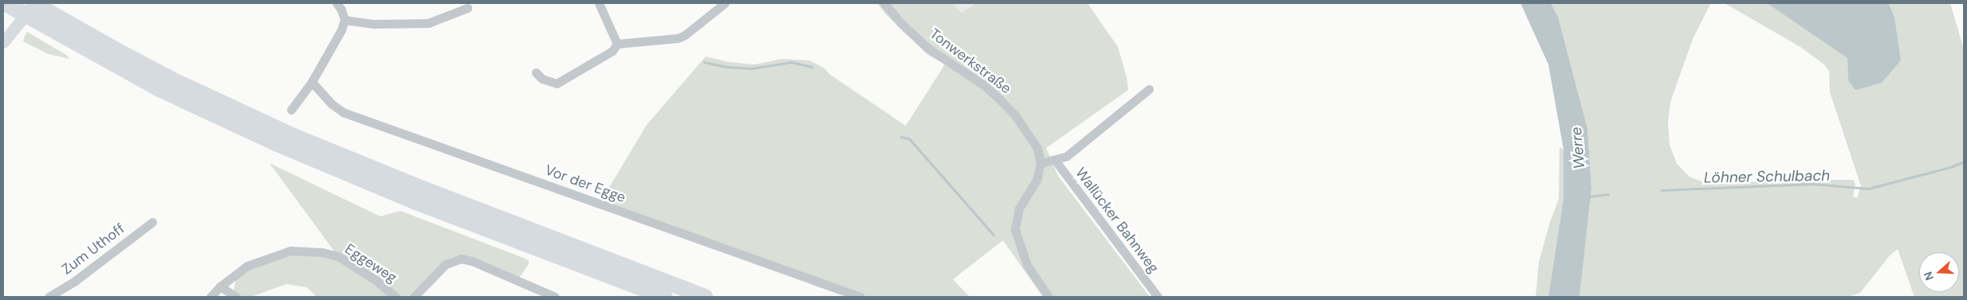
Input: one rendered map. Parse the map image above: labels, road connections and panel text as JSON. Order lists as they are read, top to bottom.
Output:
{
  "streets": {
    "street": [
      "Tonwerkstraße",
      "Vor der Egge",
      "Wallücker Bahnweg",
      "Zum Uthoff",
      "Eggeweg"
    ]
  },
  "water": ["Werre", "Löhner Schulbach"],
  "north": "left"
}
